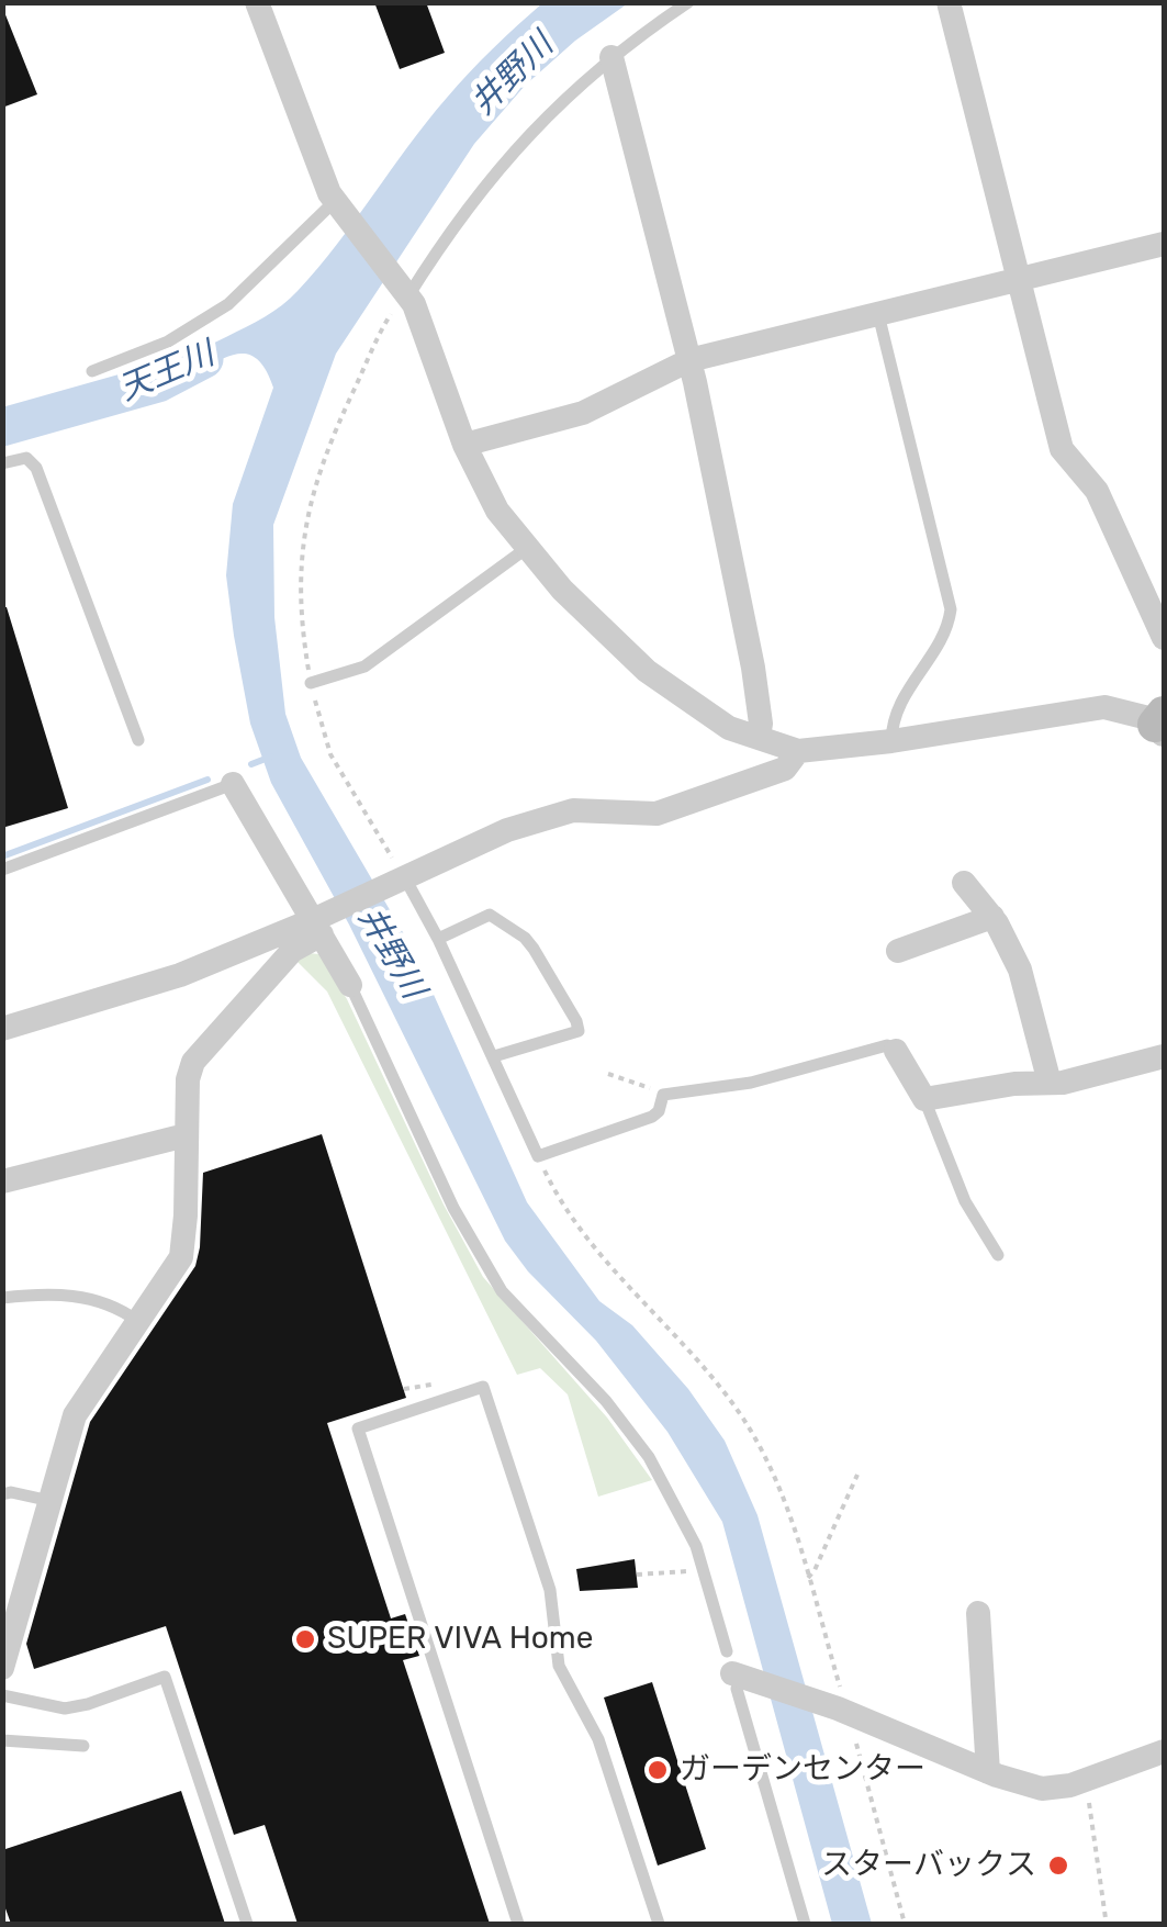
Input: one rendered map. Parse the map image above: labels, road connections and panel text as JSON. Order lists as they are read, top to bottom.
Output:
{
  "water": ["井野川", "天王川"],
  "places": ["SUPER VIVA Home", "ガーデンセンター", "スターバックス"]
}
